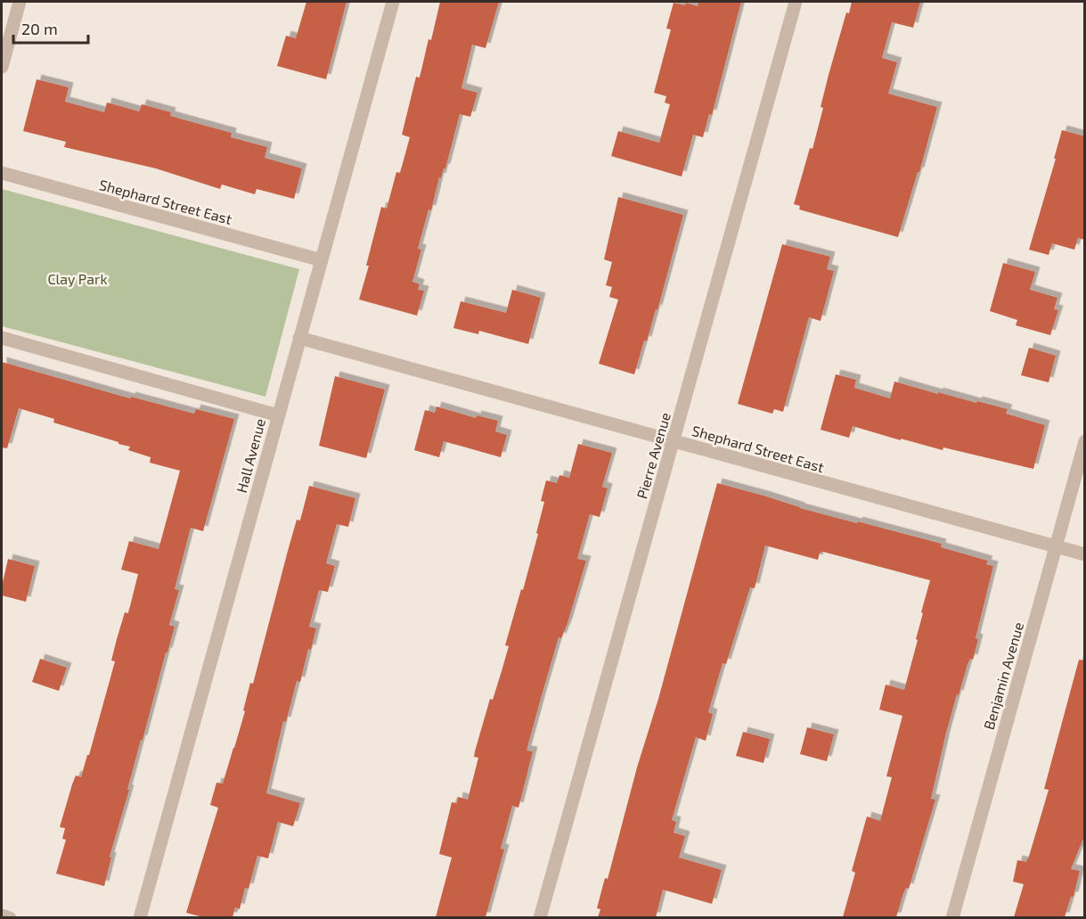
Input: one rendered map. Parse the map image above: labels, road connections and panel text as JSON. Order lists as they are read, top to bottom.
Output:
{
  "streets": {
    "street": [
      "Shephard Street East",
      "Hall Avenue",
      "Pierre Avenue",
      "Benjamin Avenue"
    ]
  },
  "crossings": [
    ["Shephard Street East", "Hall Avenue"],
    ["Shephard Street East", "Pierre Avenue"],
    ["Shephard Street East", "Benjamin Avenue"]
  ],
  "parks": ["Clay Park"],
  "scale_bar": "20 m"
}
